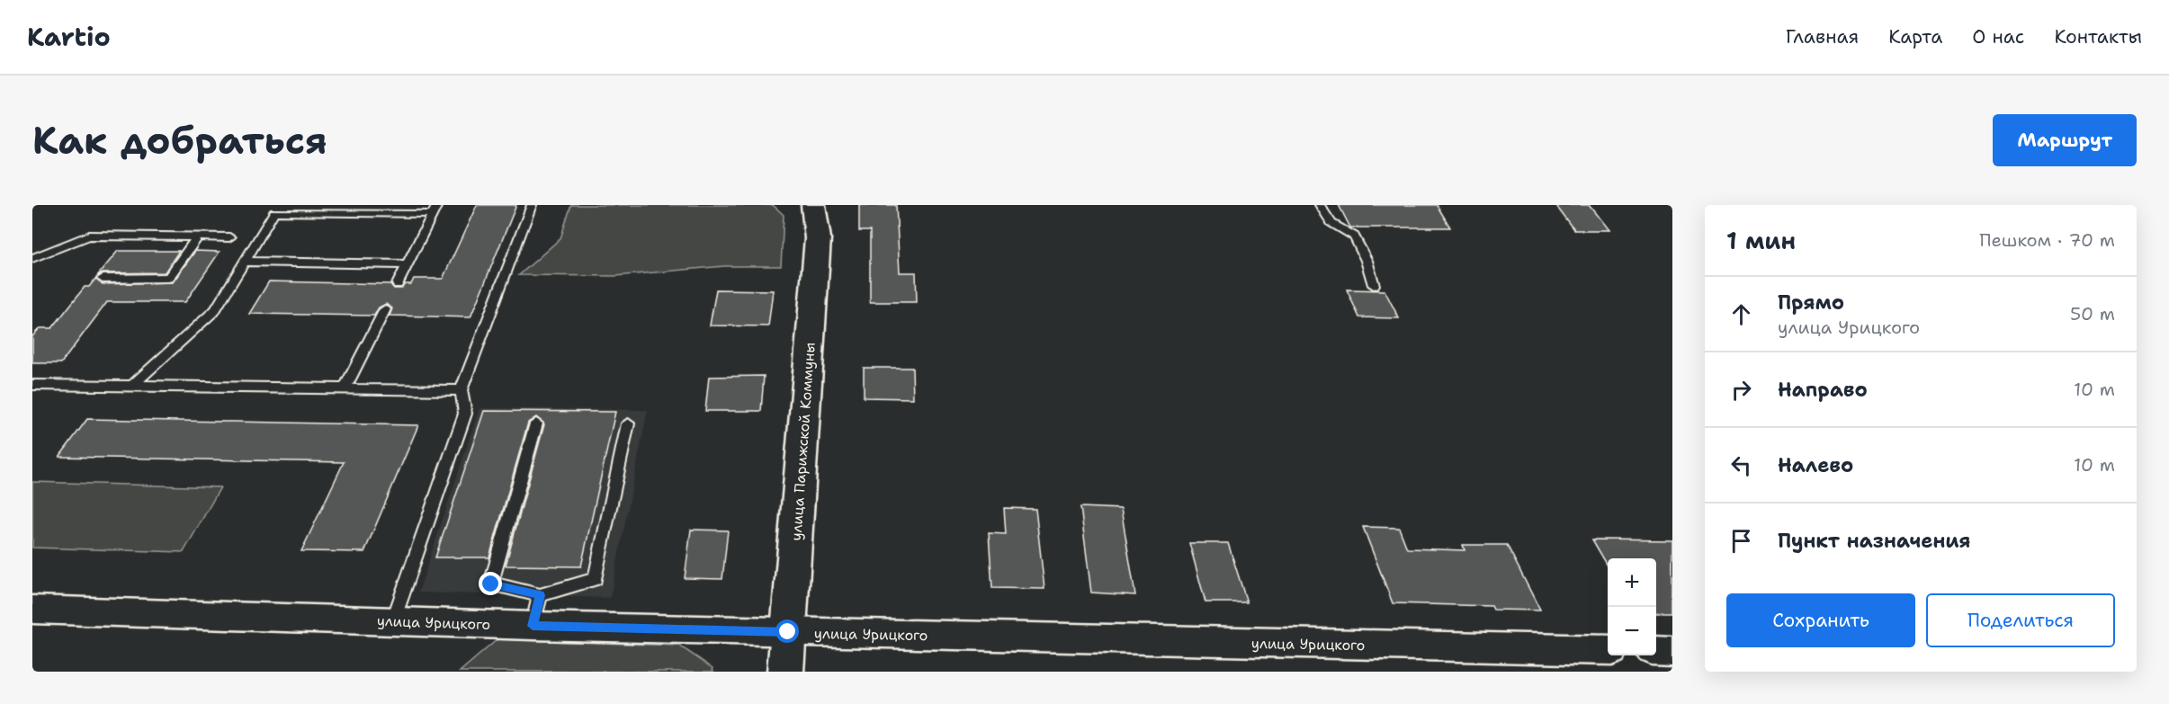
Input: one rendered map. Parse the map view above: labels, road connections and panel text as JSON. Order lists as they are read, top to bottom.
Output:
{
  "streets": {
    "highway": ["улица Парижской Коммуны"],
    "street": ["улица Урицкого"]
  },
  "crossings": [
    ["улица Парижской Коммуны", "улица Урицкого"]
  ],
  "page": {
    "header": "Kartio",
    "nav": [
      "Главная",
      "Карта",
      "О нас",
      "Контакты"
    ],
    "buttons": [
      "Маршрут",
      ["Сохранить", "Поделиться"]
    ],
    "title": "Как добраться",
    "heading": ["1 мин", "Пешком · 70 m"],
    "list": [
      ["Прямо", "улица Урицкого", "50 m"],
      ["Направо", "10 m"],
      ["Налево", "10 m"],
      "Пункт назначения"
    ],
    "map_buttons": ["+", "−"]
  }
}
